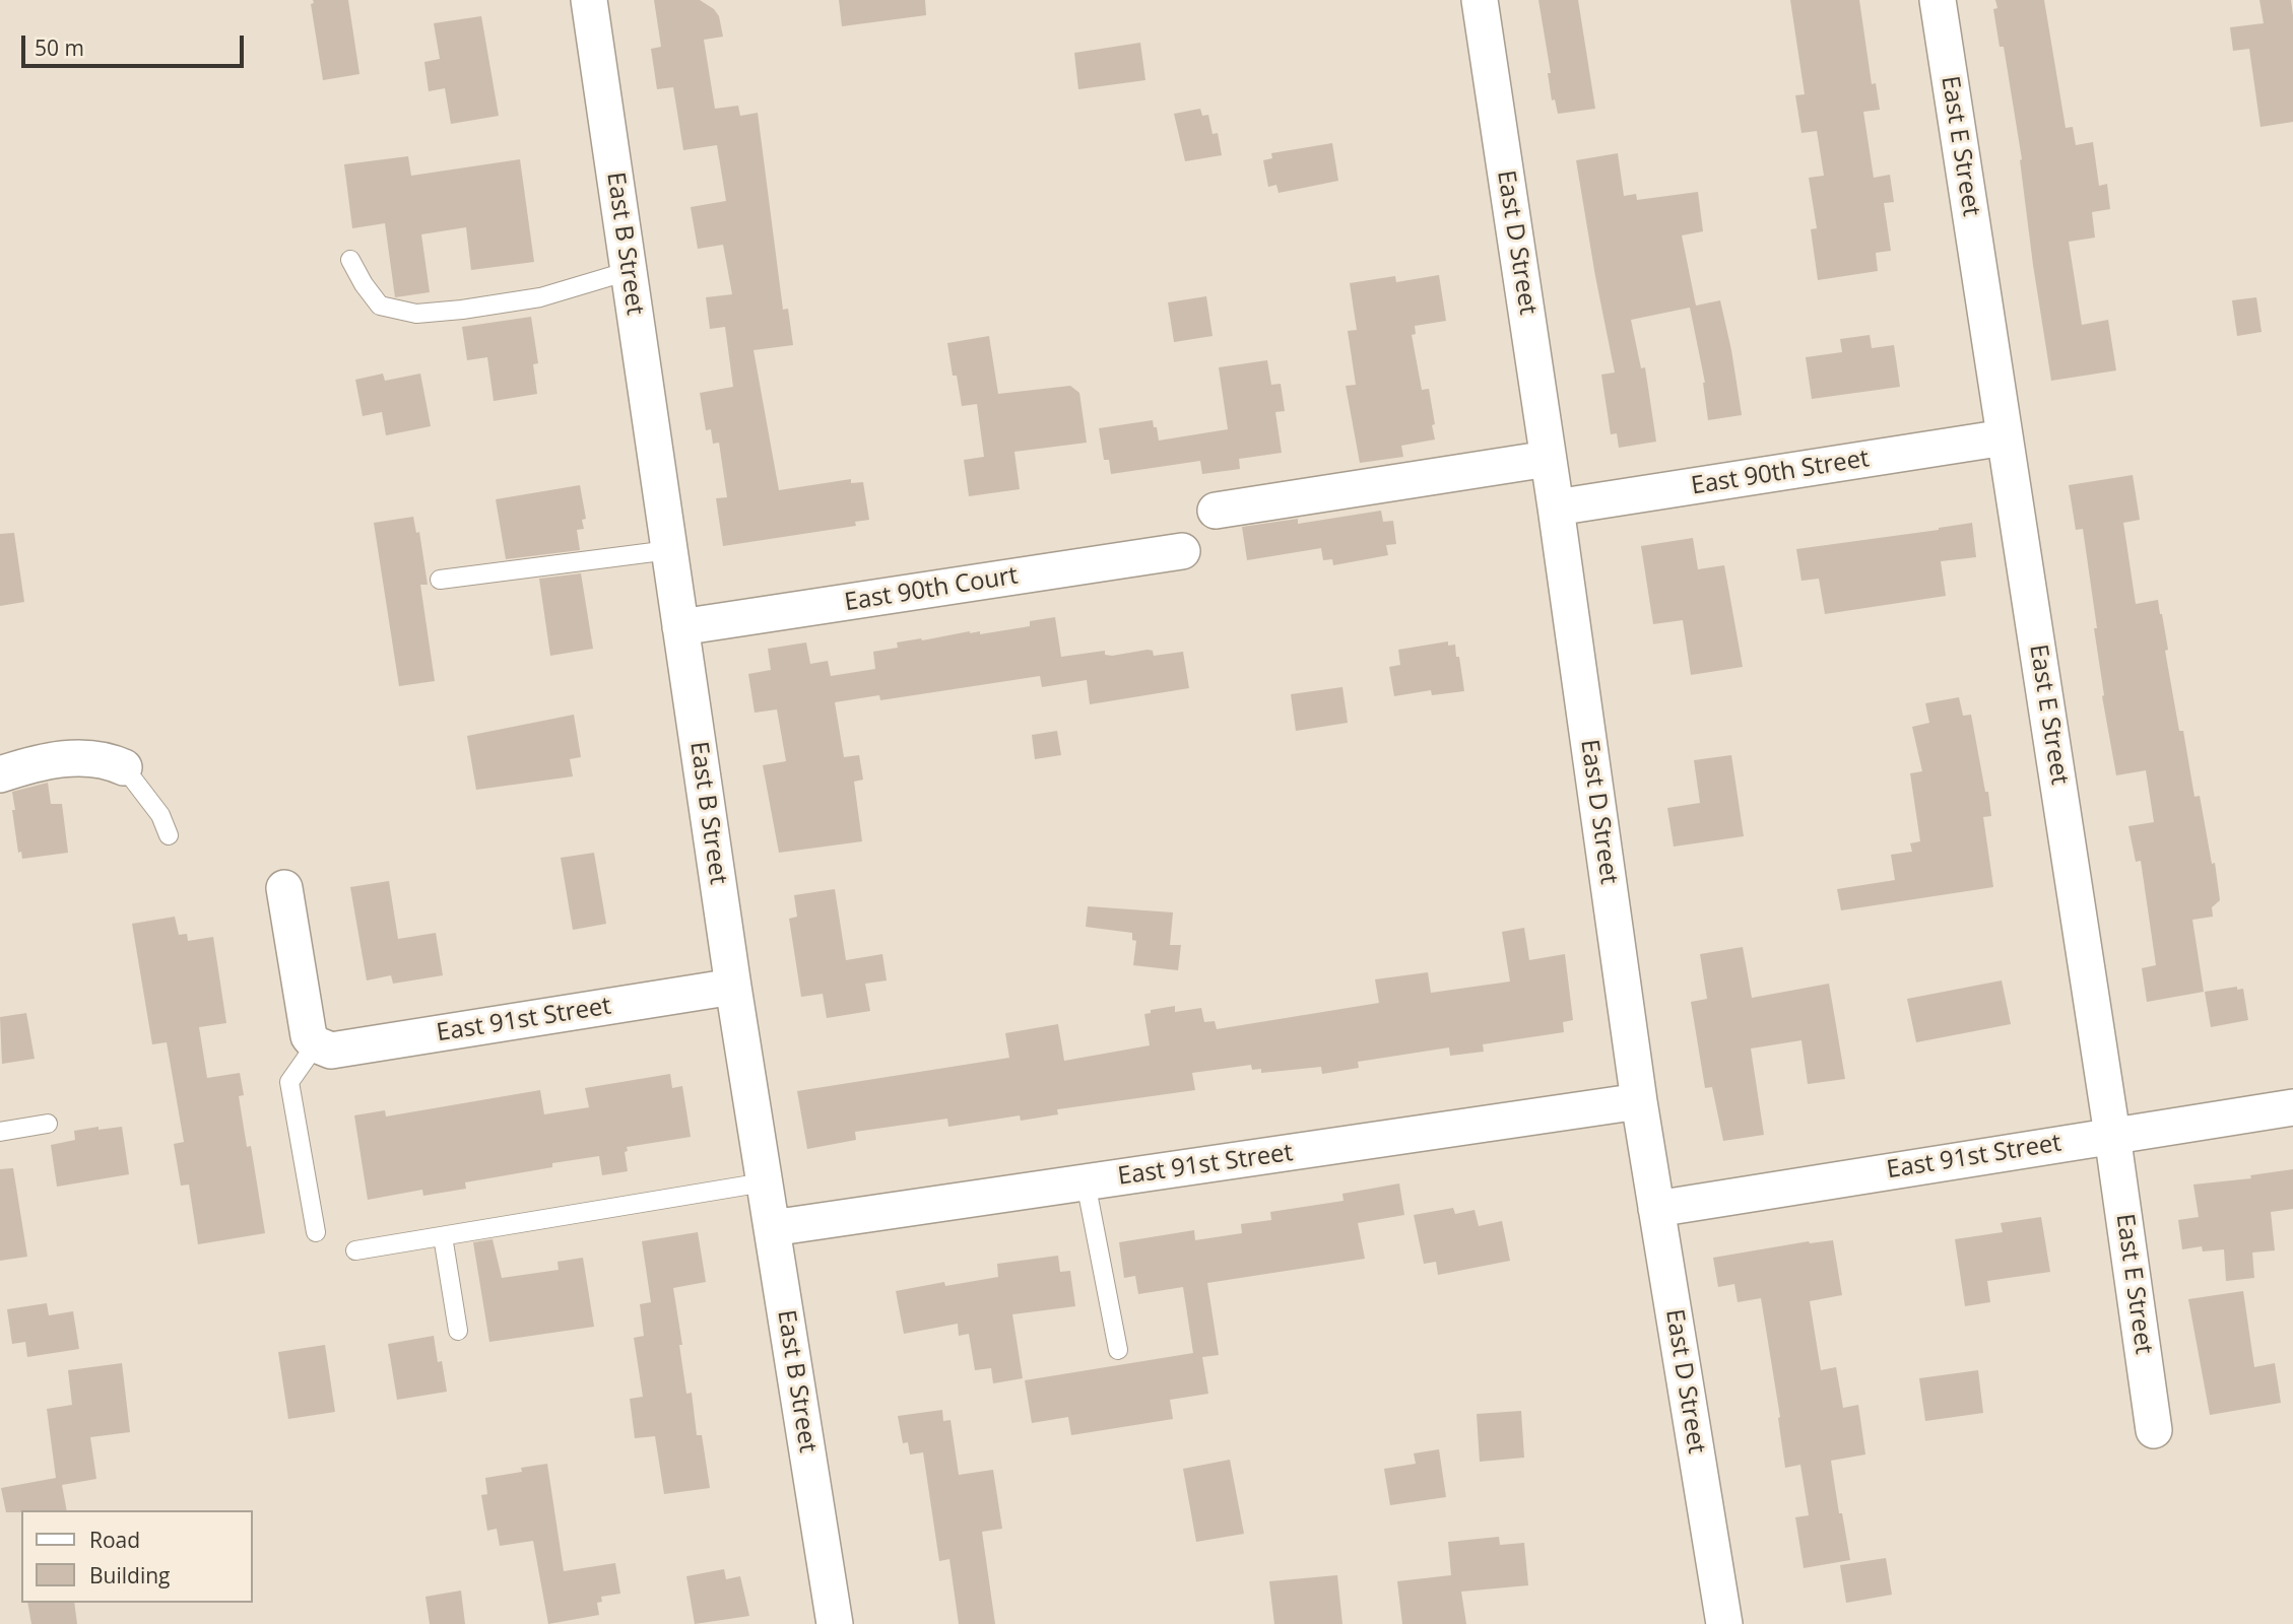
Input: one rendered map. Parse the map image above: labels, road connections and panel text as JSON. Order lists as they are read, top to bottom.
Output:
{
  "streets": {
    "street": [
      "East E Street",
      "East D Street",
      "East B Street",
      "East 90th Street",
      "East 90th Court",
      "East 91st Street"
    ]
  },
  "crossings": [
    ["East E Street", "East 90th Street"],
    ["East E Street", "East 91st Street"],
    ["East D Street", "East 90th Street"],
    ["East D Street", "East 91st Street"],
    ["East B Street", "East 90th Court"],
    ["East B Street", "East 91st Street"]
  ],
  "legend": ["Road", "Building"],
  "scale_bar": "50 m"
}
